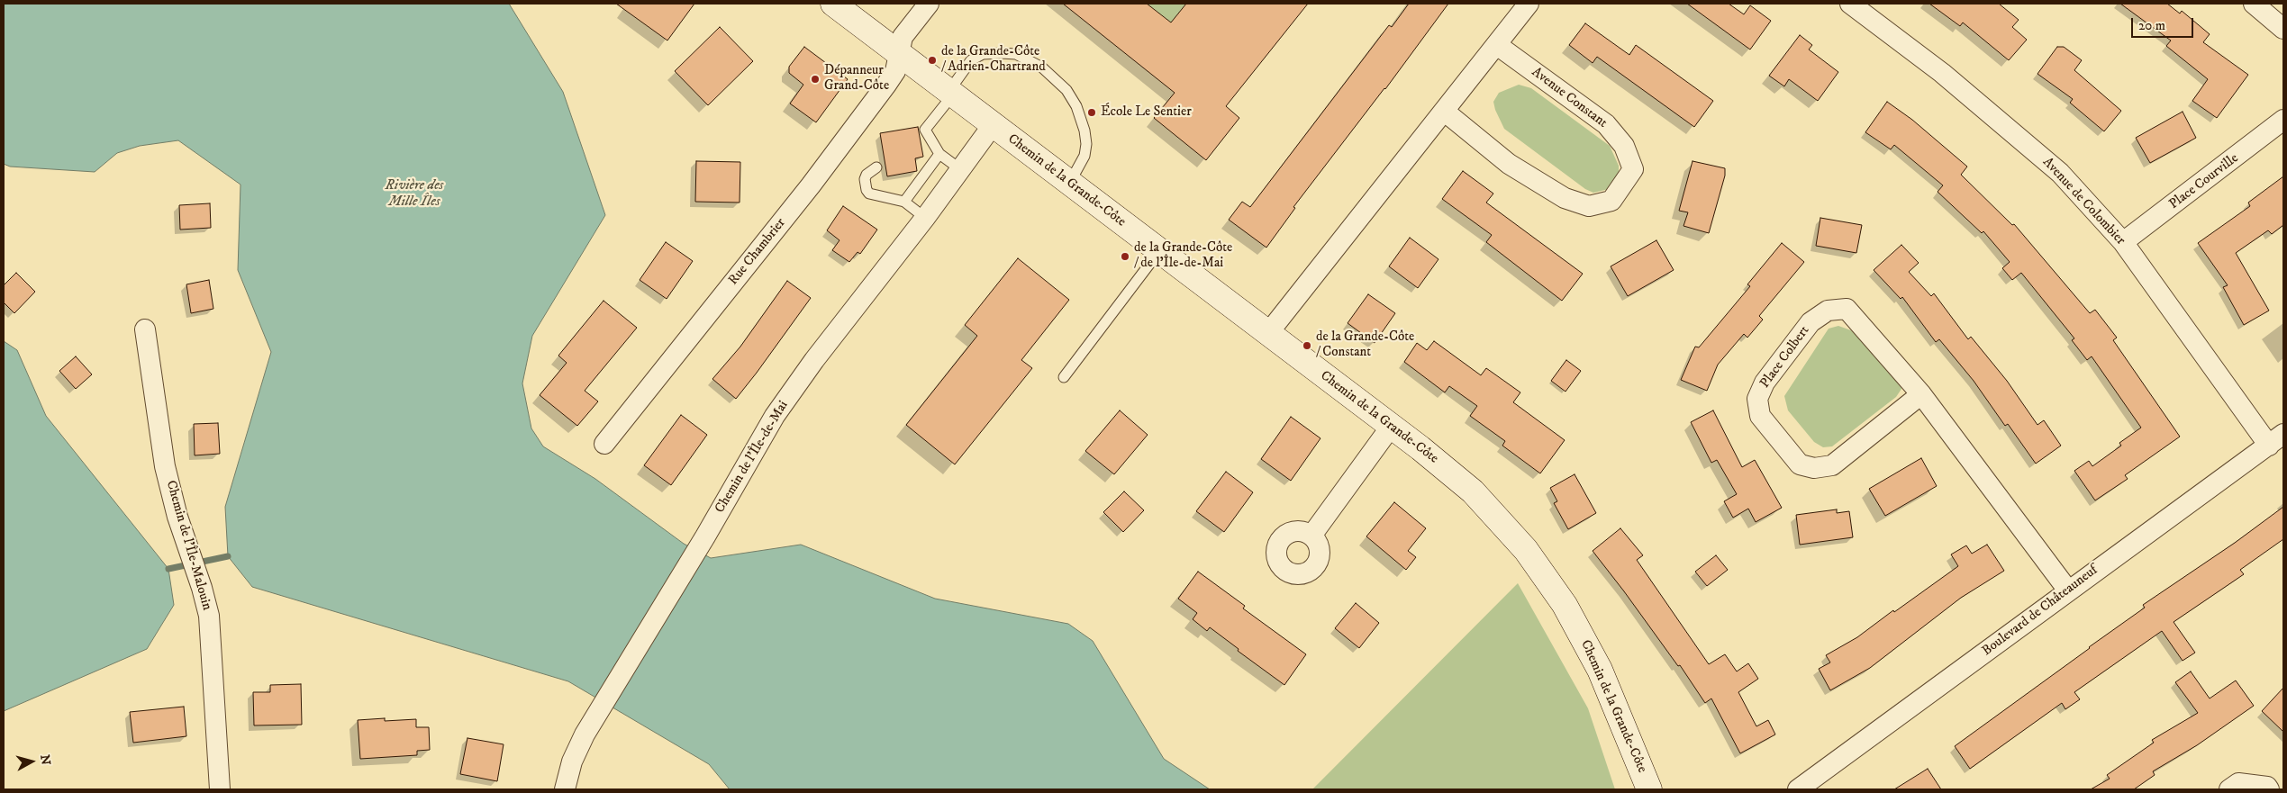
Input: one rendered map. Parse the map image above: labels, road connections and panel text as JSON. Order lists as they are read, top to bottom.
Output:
{
  "streets": {
    "main road": ["Chemin de la Grande-Côte"],
    "street": [
      "Avenue Constant",
      "Place Courville",
      "Avenue de Colombier",
      "Rue Chambrier",
      "Place Colbert",
      "Chemin de l'Île-de-Mai",
      "Chemin de l'Île-Malouin",
      "Boulevard de Châteauneuf"
    ]
  },
  "crossings": [
    ["Chemin de la Grande-Côte", "Rue Chambrier"],
    ["Chemin de la Grande-Côte", "Chemin de l'Île-de-Mai"],
    ["Place Courville", "Avenue de Colombier"],
    ["Avenue de Colombier", "Boulevard de Châteauneuf"],
    ["Place Colbert", "Boulevard de Châteauneuf"]
  ],
  "water": ["Rivière des Mille Îles"],
  "places": [
    "de la Grande-Côte / Adrien-Chartrand",
    "Dépanneur Grand-Côte",
    "École Le Sentier",
    "de la Grande-Côte / de l'Île-de-Mai",
    "de la Grande-Côte / Constant"
  ],
  "scale_bar": "20 m",
  "north": "right"
}
